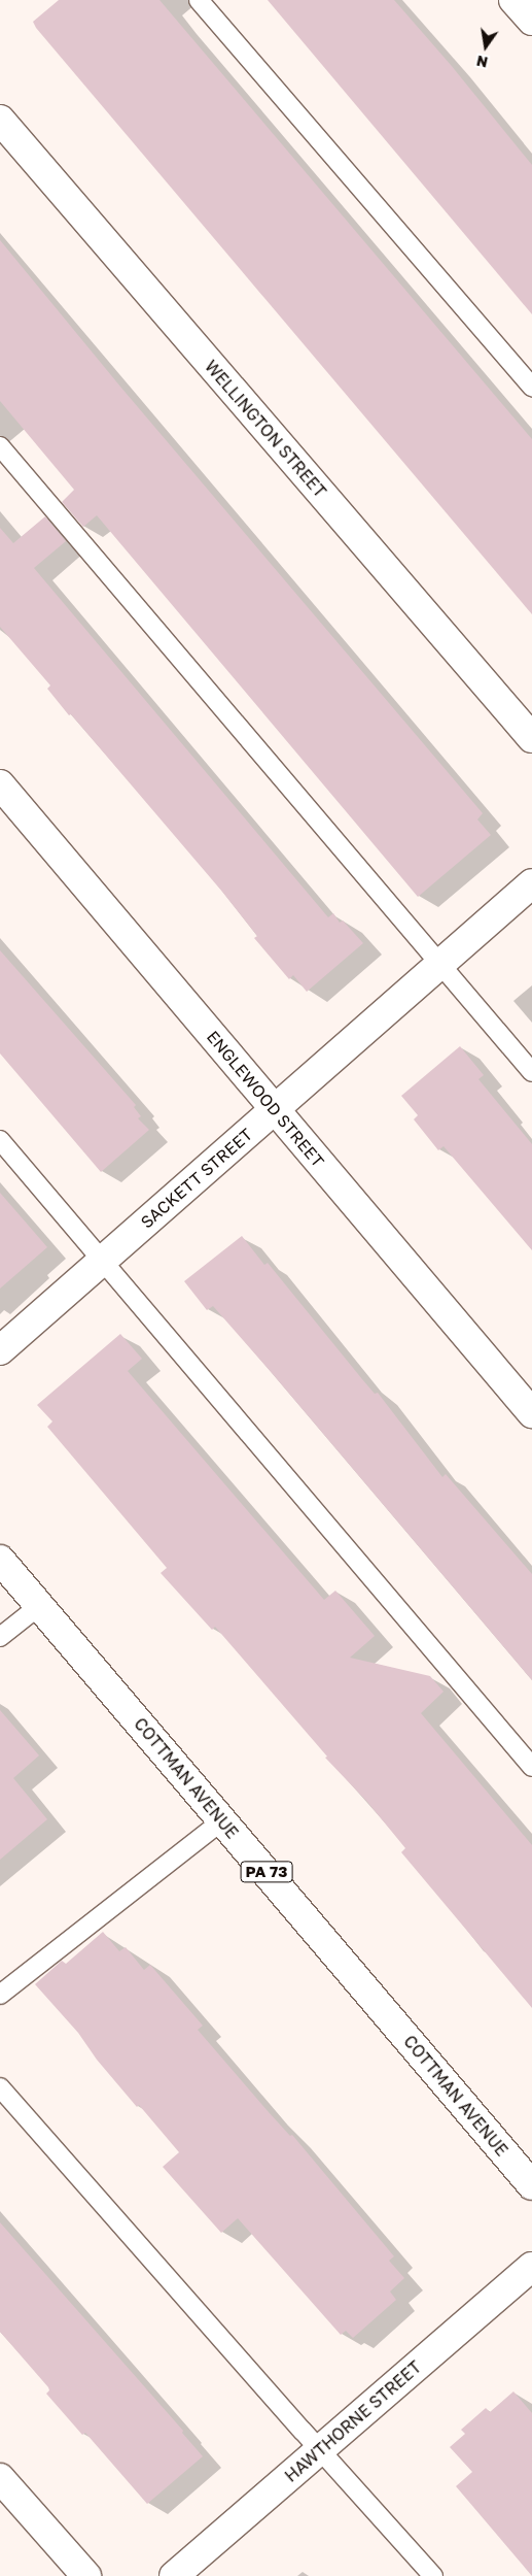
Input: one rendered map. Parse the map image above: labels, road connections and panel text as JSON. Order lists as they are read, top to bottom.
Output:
{
  "streets": {
    "street": [
      "WELLINGTON STREET",
      "ENGLEWOOD STREET",
      "SACKETT STREET",
      "COTTMAN AVENUE",
      "PA 73",
      "HAWTHORNE STREET"
    ]
  },
  "crossings": [
    ["ENGLEWOOD STREET", "SACKETT STREET"]
  ],
  "north": "bottom"
}
